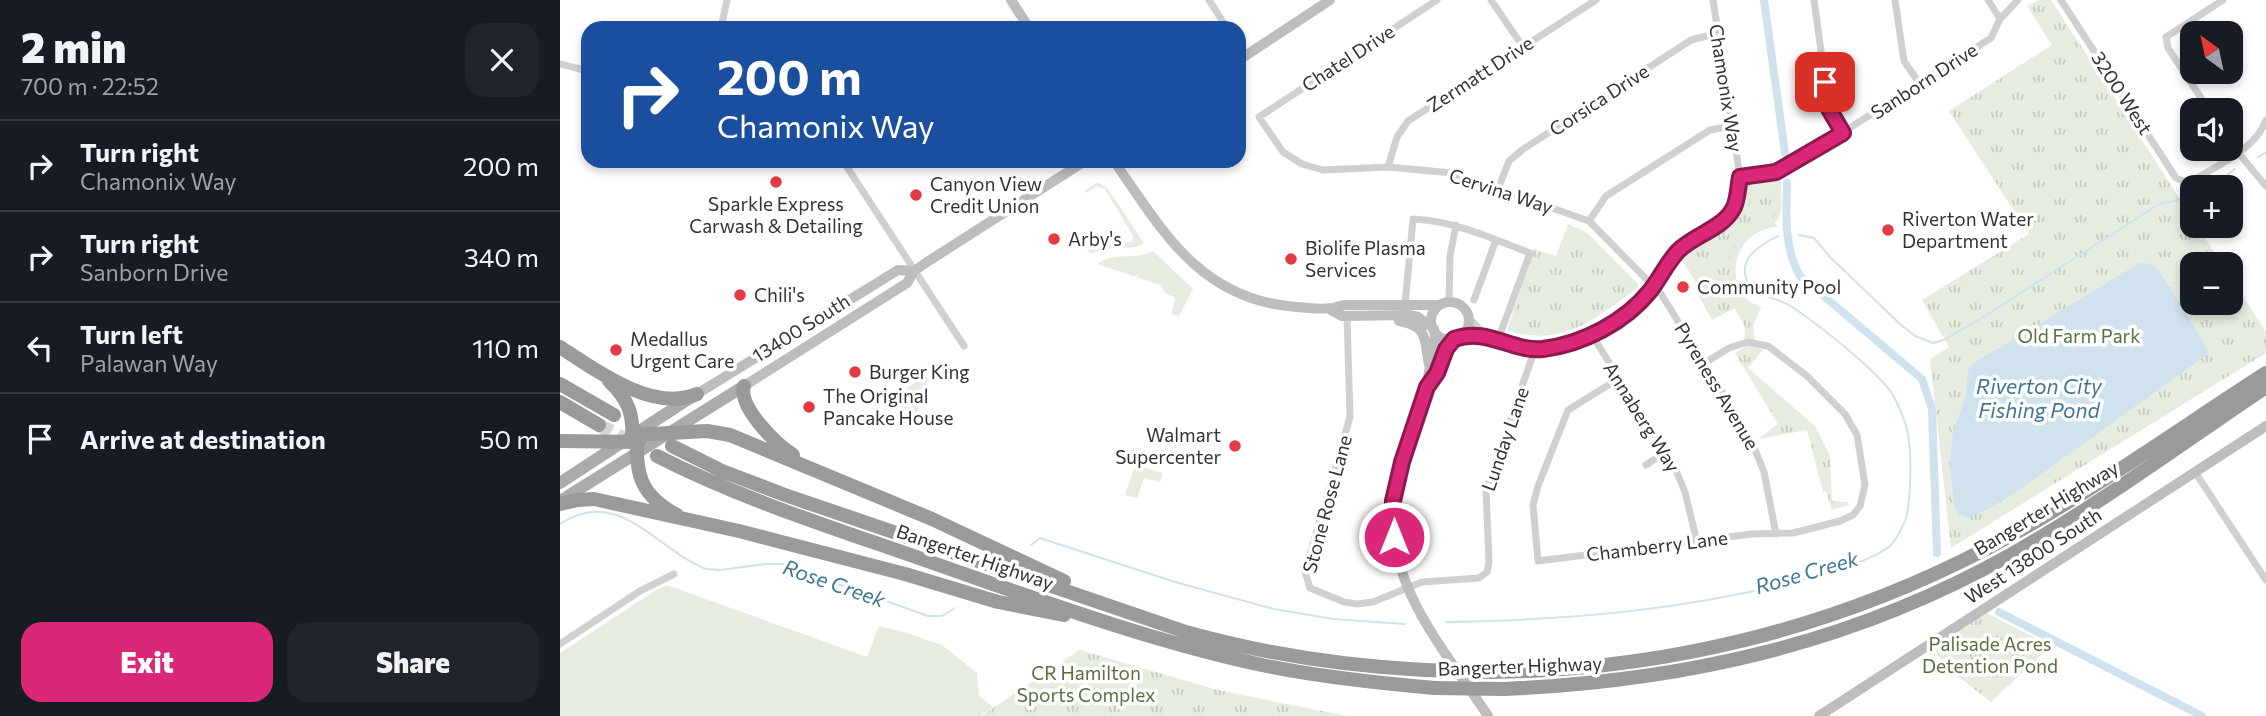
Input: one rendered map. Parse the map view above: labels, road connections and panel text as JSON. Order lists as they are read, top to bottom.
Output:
{
  "streets": {
    "highway": ["Bangerter Highway"],
    "main road": ["13400 South"],
    "street": [
      "Chatel Drive",
      "Zermatt Drive",
      "Sanborn Drive",
      "Chamonix Way",
      "3200 West",
      "Corsica Drive",
      "Cervina Way",
      "Pyreness Avenue",
      "Annaberg Way",
      "Lunday Lane",
      "Stone Rose Lane",
      "Chamberry Lane",
      "West 13800 South"
    ]
  },
  "crossings": [
    ["Chatel Drive", "Cervina Way"],
    ["Zermatt Drive", "Cervina Way"],
    ["Sanborn Drive", "Chamonix Way"],
    ["Chamonix Way", "Corsica Drive"],
    ["Chamonix Way", "Cervina Way"],
    ["Chamonix Way", "Pyreness Avenue"],
    ["Chamonix Way", "Annaberg Way"],
    ["Chamonix Way", "Lunday Lane"],
    ["Corsica Drive", "Cervina Way"],
    ["Cervina Way", "Pyreness Avenue"],
    ["13400 South", "Bangerter Highway"],
    ["Pyreness Avenue", "Chamberry Lane"],
    ["Annaberg Way", "Chamberry Lane"],
    ["Lunday Lane", "Stone Rose Lane"]
  ],
  "water": ["Riverton City Fishing Pond", "Rose Creek"],
  "parks": ["Old Farm Park", "Palisade Acres Detention Pond", "CR Hamilton Sports Complex"],
  "places": [
    "Sparkle Express Carwash & Detailing",
    "Canyon View Credit Union",
    "Riverton Water Department",
    "Arby's",
    "Biolife Plasma Services",
    "Community Pool",
    "Chili's",
    "Medallus Urgent Care",
    "Burger King",
    "The Original Pancake House",
    "Walmart Supercenter"
  ],
  "north": "top left",
  "page": {
    "heading": ["2 min", "700 m · 22:52"],
    "map_buttons": ["+", "−"],
    "turn": ["200 m", "Chamonix Way"],
    "list": [
      {
        "name": "Turn right",
        "note": "Chamonix Way",
        "value": "200 m"
      },
      {
        "name": "Turn right",
        "note": "Sanborn Drive",
        "value": "340 m"
      },
      {
        "name": "Turn left",
        "note": "Palawan Way",
        "value": "110 m"
      },
      {
        "name": "Arrive at destination",
        "value": "50 m"
      }
    ],
    "buttons": ["Exit", "Share"]
  }
}
